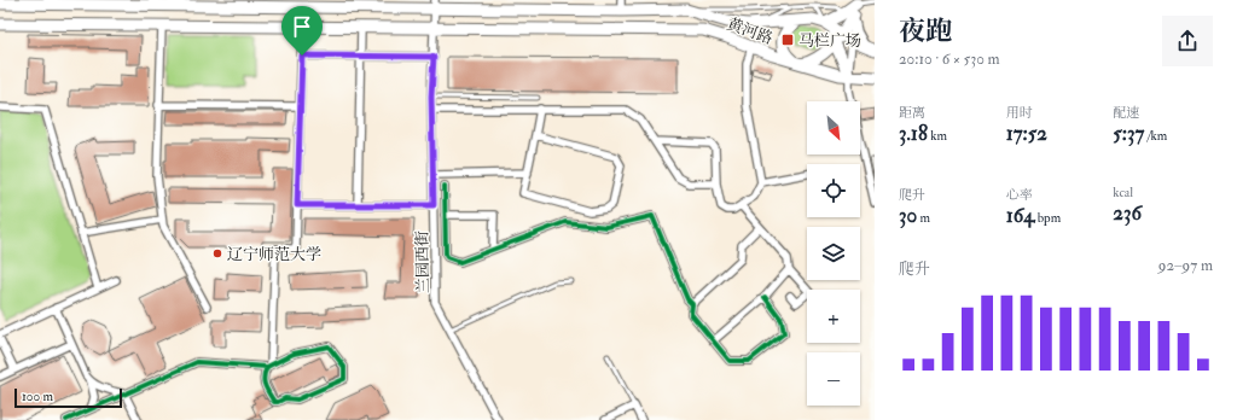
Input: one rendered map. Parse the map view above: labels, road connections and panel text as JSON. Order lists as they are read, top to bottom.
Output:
{
  "streets": {
    "main road": ["黄河路"],
    "street": ["兰园西街"]
  },
  "crossings": [
    ["黄河路", "兰园西街"]
  ],
  "places": {
    "transit": ["马栏广场"],
    "other": ["辽宁师范大学"]
  },
  "scale_bar": "100 m",
  "north": "bottom right",
  "page": {
    "heading": ["夜跑", "20:10 · 6 × 530 m"],
    "stats": [
      ["距离", "3.18 km"],
      ["用时", "17:52"],
      ["配速", "5:37 /km"],
      ["爬升", "30 m"],
      ["心率", "164 bpm"],
      ["kcal", "236"]
    ],
    "map_buttons": ["+", "−"],
    "chart": ["爬升", "92–97 m"],
    "scale": "100 m"
  }
}
